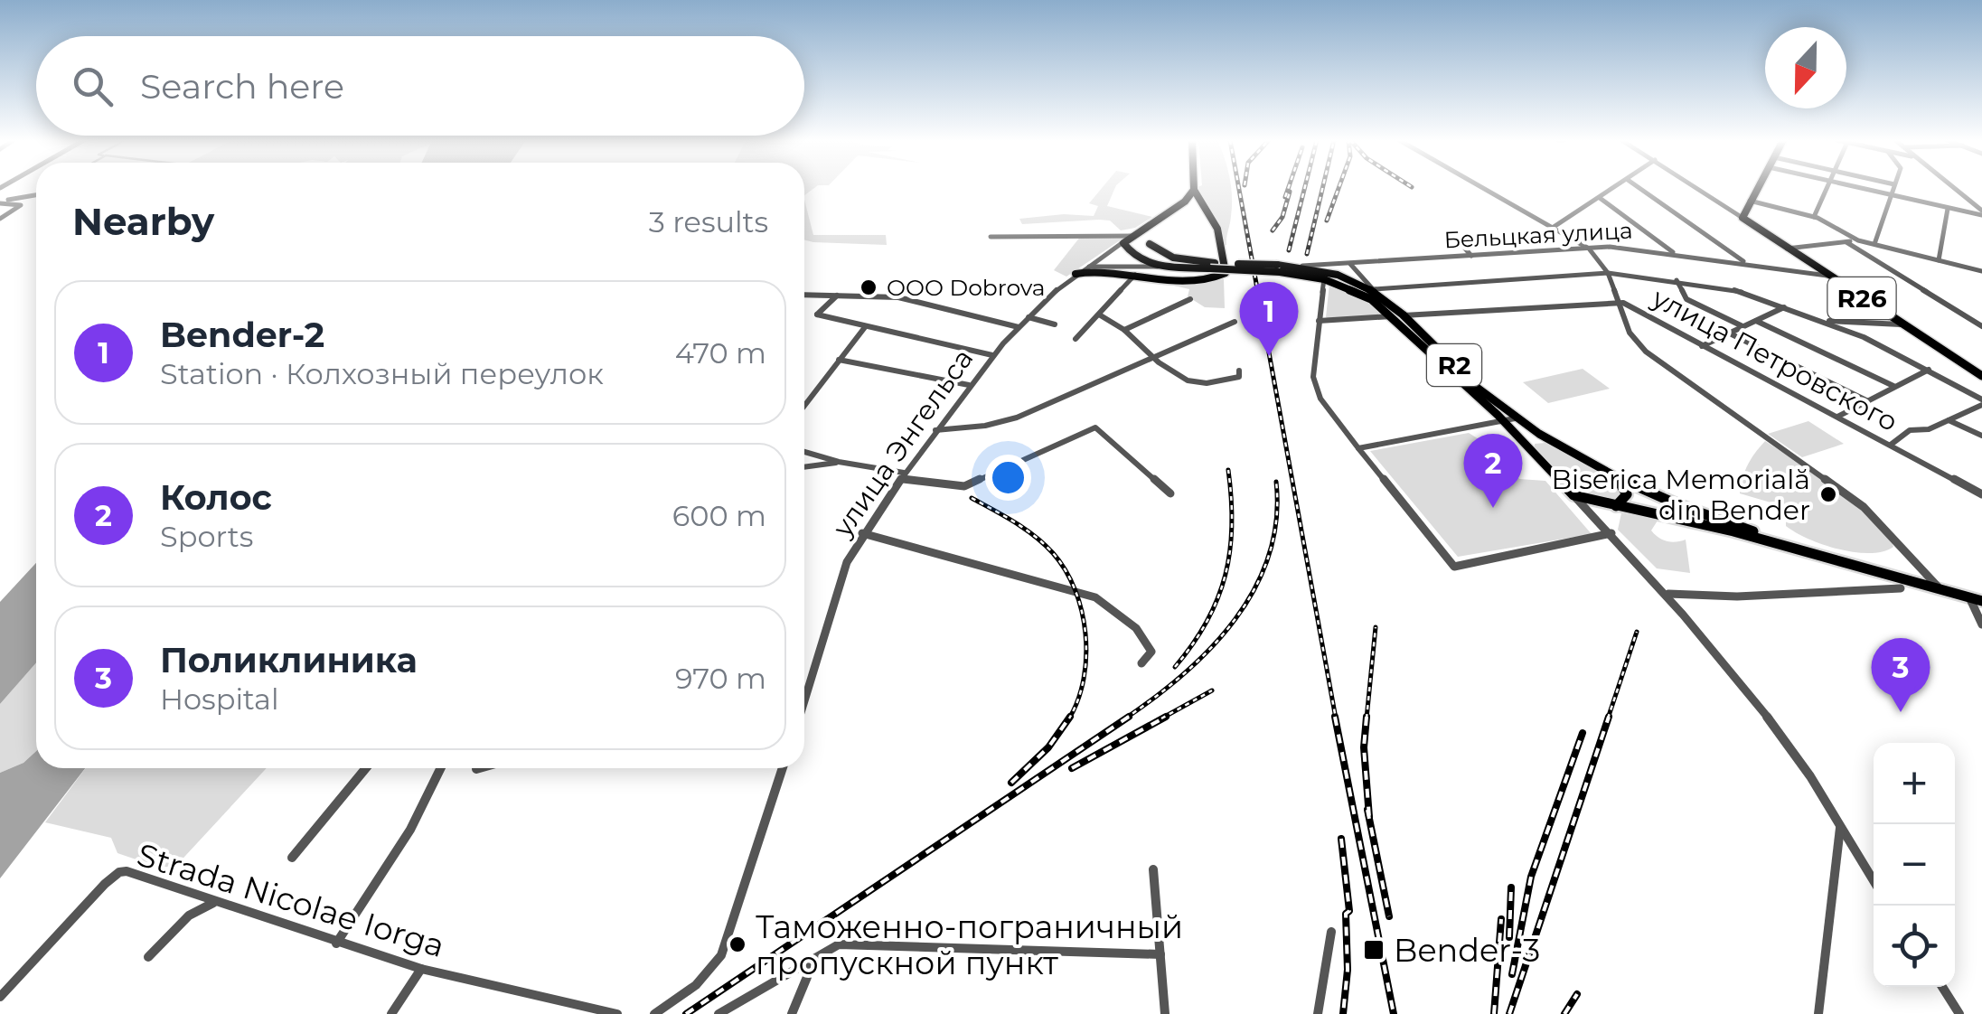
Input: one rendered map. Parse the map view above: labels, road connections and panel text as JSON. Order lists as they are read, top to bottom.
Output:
{
  "streets": {
    "main road": ["R26", "R2"],
    "street": [
      "Бельцкая улица",
      "улица Петровского",
      "улица Энгельса",
      "Strada Nicolae Iorga"
    ]
  },
  "crossings": [
    ["Бельцкая улица", "R26"],
    ["Бельцкая улица", "R2"],
    ["улица Петровского", "R2"],
    ["R2", "улица Энгельса"]
  ],
  "places": {
    "other": ["OOO Dobrova", "Biserica Memorială din Bender", "Таможенно-пограничный пропускной пункт"],
    "transit": ["Bender-3"]
  },
  "north": "bottom",
  "page": {
    "search": "Search here",
    "heading": ["Nearby", "3 results"],
    "list": [
      {
        "mark": "1",
        "name": "Bender-2",
        "note": "Station · Колхозный переулок",
        "value": "470 m"
      },
      {
        "mark": "2",
        "name": "Колос",
        "note": "Sports",
        "value": "600 m"
      },
      {
        "mark": "3",
        "name": "Поликлиника",
        "note": "Hospital",
        "value": "970 m"
      }
    ],
    "pins": ["1", "2", "3"],
    "map_buttons": ["+", "−"]
  }
}
